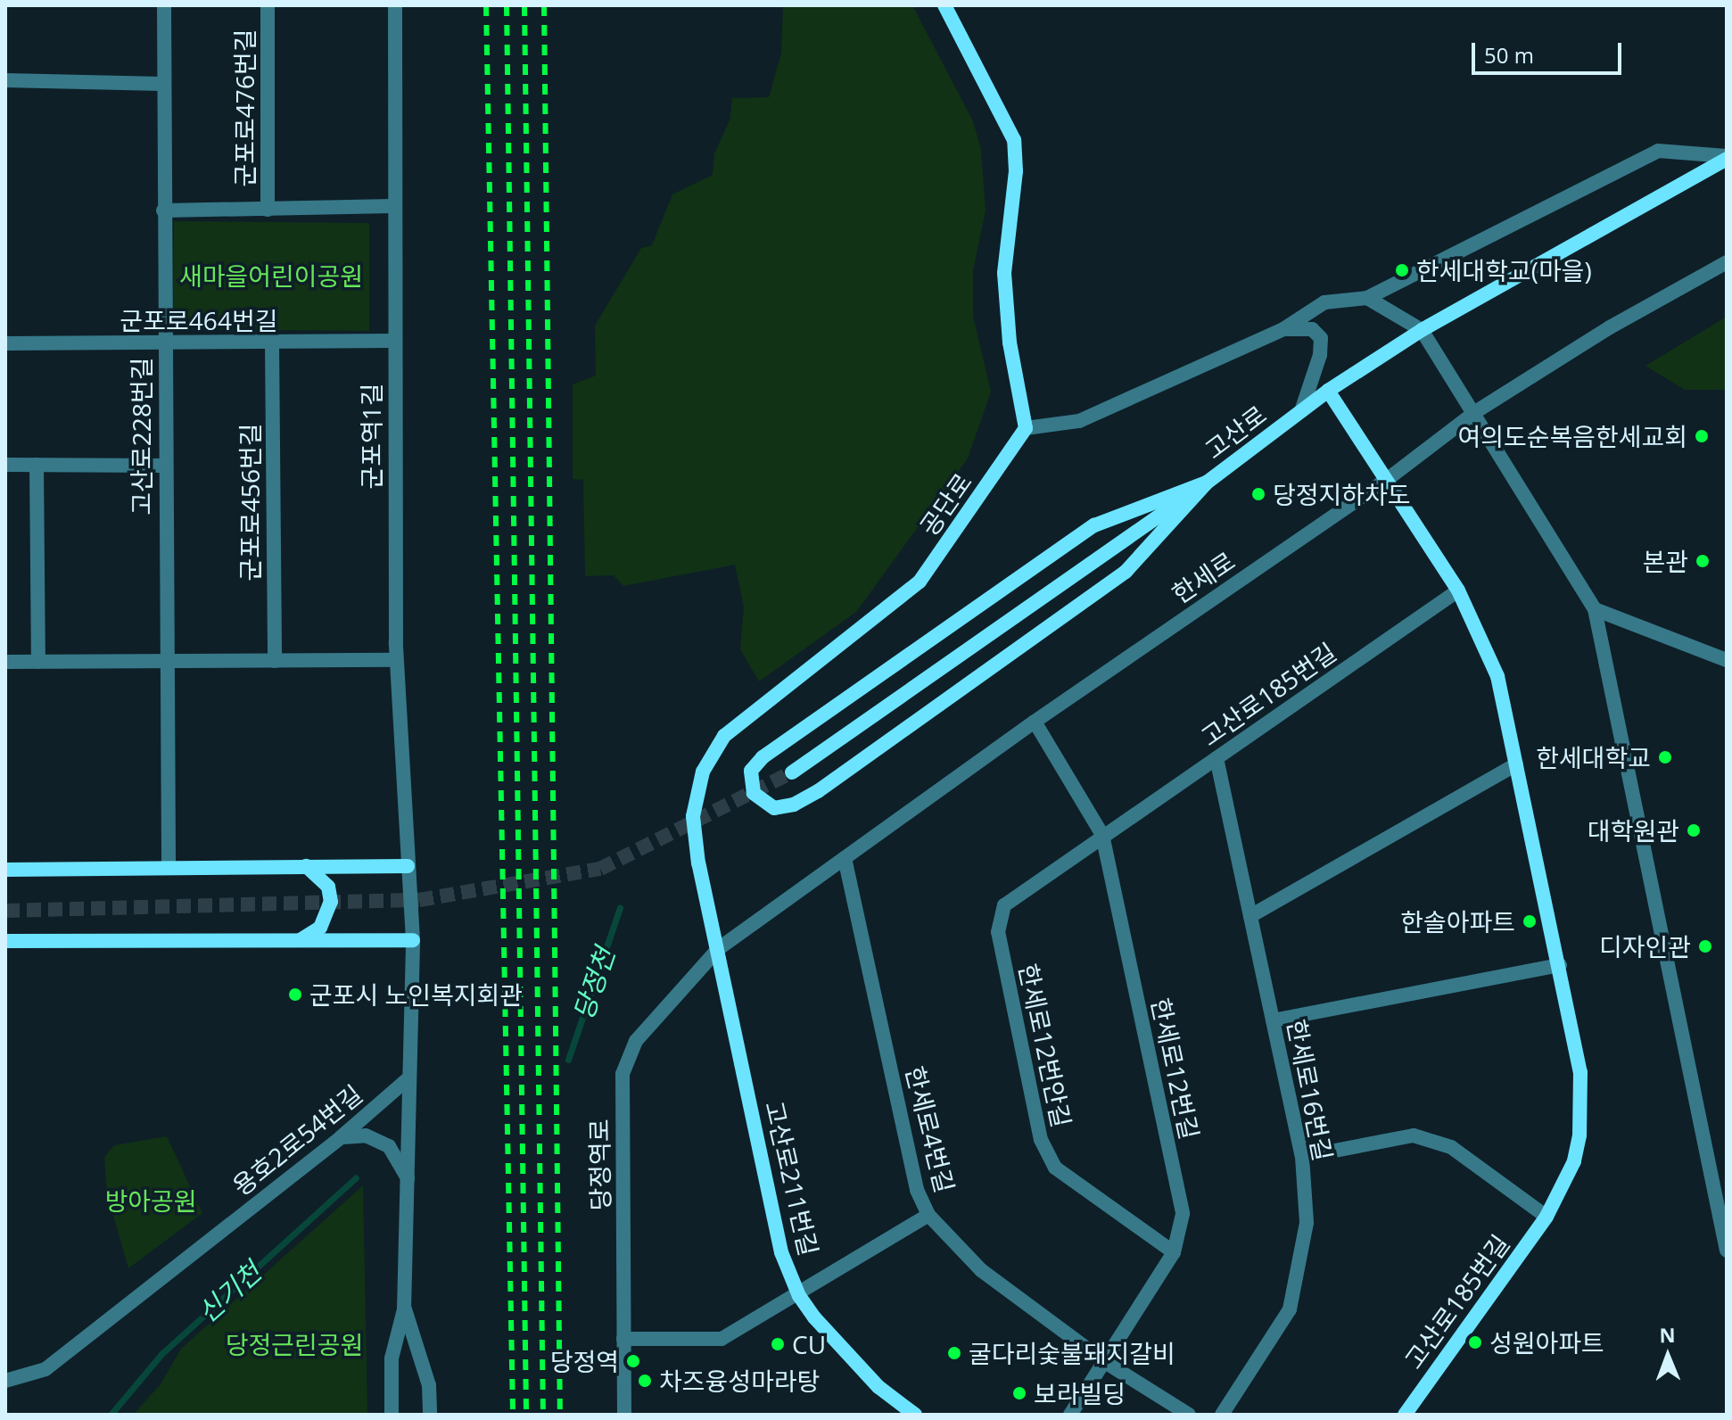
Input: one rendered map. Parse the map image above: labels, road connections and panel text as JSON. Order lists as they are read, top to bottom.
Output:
{
  "streets": {
    "street": [
      "군포로476번길",
      "군포로464번길",
      "고산로",
      "고산로228번길",
      "군포역1길",
      "군포로456번길",
      "공단로",
      "한세로",
      "고산로185번길",
      "한세로12번안길",
      "한세로12번길",
      "한세로16번길",
      "한세로4번길",
      "용호2로54번길",
      "당정역로",
      "고산로211번길"
    ]
  },
  "crossings": [
    ["군포로464번길", "고산로228번길"],
    ["군포로464번길", "군포역1길"],
    ["군포로464번길", "군포로456번길"],
    ["고산로", "고산로185번길"],
    ["공단로", "한세로"],
    ["공단로", "당정역로"],
    ["공단로", "고산로211번길"],
    ["한세로", "고산로185번길"],
    ["한세로", "한세로12번길"],
    ["한세로", "한세로4번길"],
    ["한세로", "당정역로"],
    ["한세로", "고산로211번길"],
    ["고산로185번길", "한세로12번안길"],
    ["고산로185번길", "한세로12번길"],
    ["고산로185번길", "한세로16번길"],
    ["한세로12번안길", "한세로12번길"],
    ["한세로12번길", "한세로4번길"],
    ["당정역로", "고산로211번길"]
  ],
  "water": ["당정천", "신기천"],
  "parks": ["새마을어린이공원", "방아공원", "당정근린공원"],
  "places": [
    "한세대학교(마을)",
    "여의도순복음한세교회",
    "당정지하차도",
    "본관",
    "한세대학교",
    "대학원관",
    "한솔아파트",
    "디자인관",
    "군포시 노인복지회관",
    "성원아파트",
    "CU",
    "굴다리숯불돼지갈비",
    "당정역",
    "차즈융성마라탕",
    "보라빌딩"
  ],
  "scale_bar": "50 m",
  "north": "top"
}
